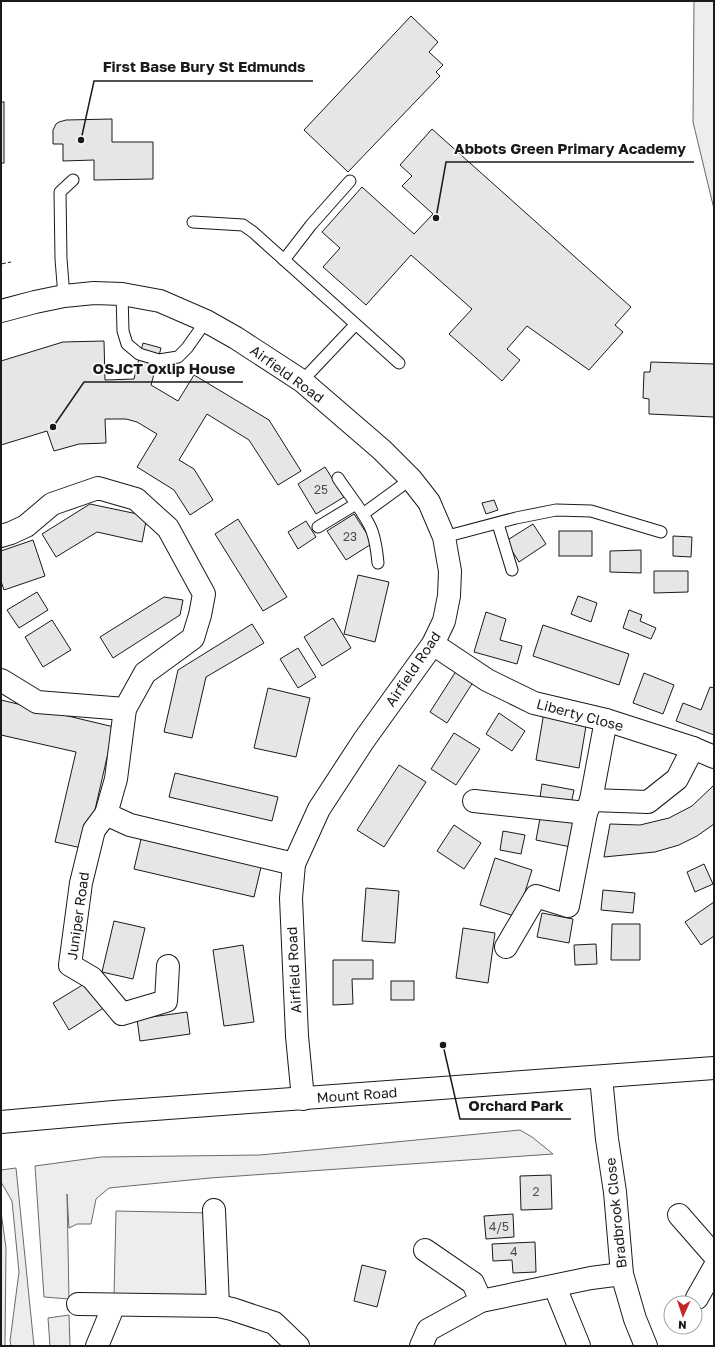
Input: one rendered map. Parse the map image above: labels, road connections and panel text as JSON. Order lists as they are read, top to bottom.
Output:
{
  "streets": {
    "street": [
      "Airfield Road",
      "Liberty Close",
      "Juniper Road",
      "Mount Road",
      "Bradbrook Close"
    ]
  },
  "crossings": [
    ["Airfield Road", "Liberty Close"],
    ["Airfield Road", "Mount Road"],
    ["Mount Road", "Bradbrook Close"]
  ],
  "places": [
    "First Base Bury St Edmunds",
    "Abbots Green Primary Academy",
    "OSJCT Oxlip House",
    "Orchard Park"
  ],
  "house_numbers": [
    "25",
    "23",
    "2",
    "4/5",
    "4"
  ],
  "north": "bottom"
}
